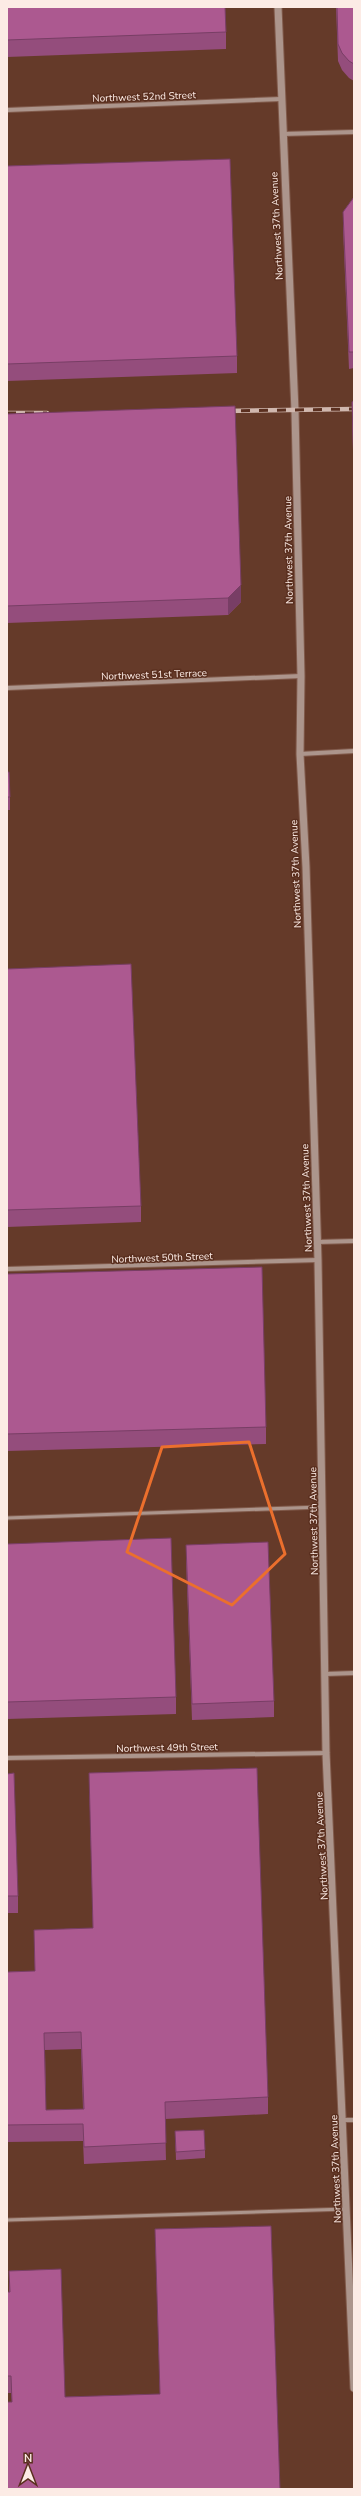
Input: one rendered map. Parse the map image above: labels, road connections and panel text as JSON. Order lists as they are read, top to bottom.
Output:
{
  "streets": {
    "street": [
      "Northwest 52nd Street",
      "Northwest 37th Avenue",
      "Northwest 51st Terrace",
      "Northwest 50th Street",
      "Northwest 49th Street"
    ]
  },
  "crossings": [
    ["Northwest 52nd Street", "Northwest 37th Avenue"],
    ["Northwest 37th Avenue", "Northwest 51st Terrace"],
    ["Northwest 37th Avenue", "Northwest 50th Street"],
    ["Northwest 37th Avenue", "Northwest 49th Street"]
  ],
  "north": "top"
}
